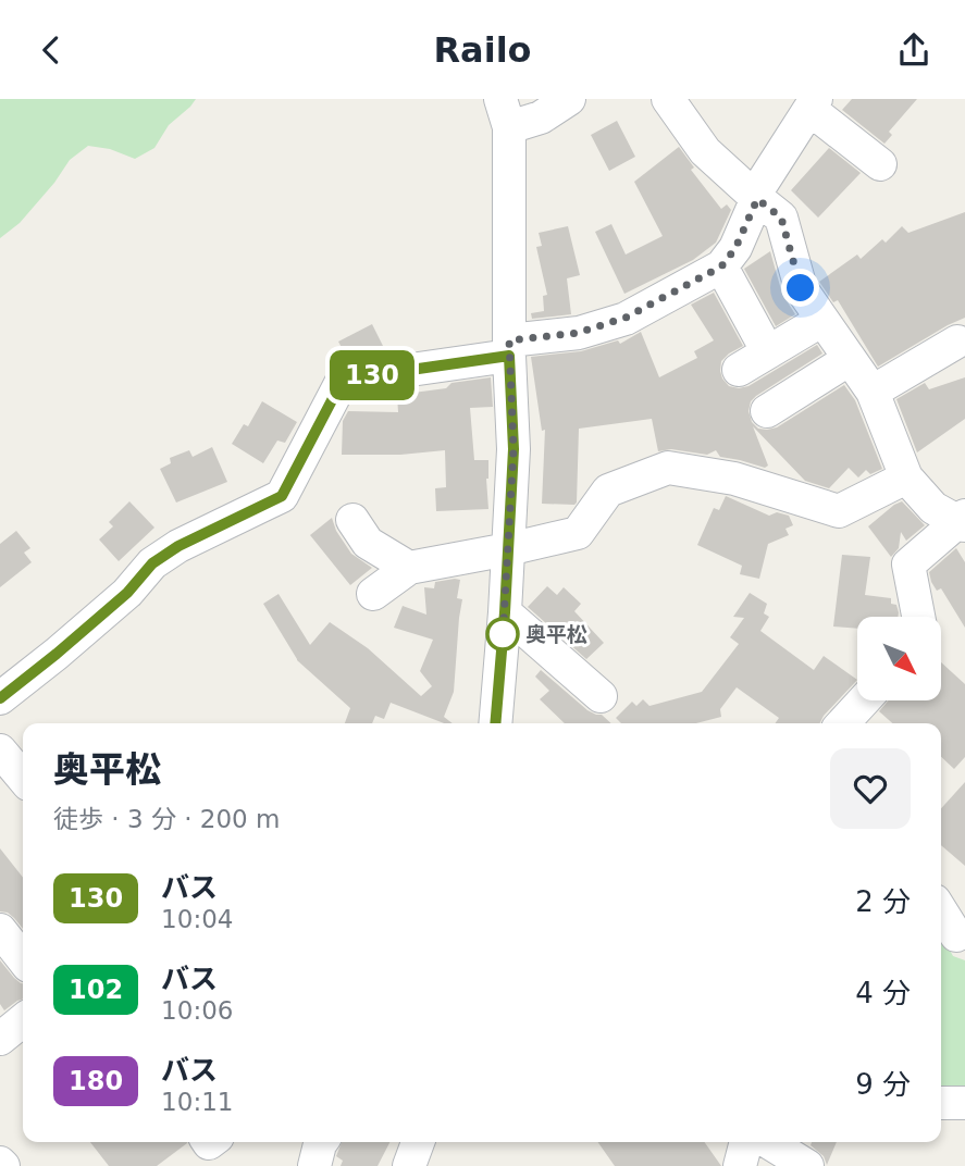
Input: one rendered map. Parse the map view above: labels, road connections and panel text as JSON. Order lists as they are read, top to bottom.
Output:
{
  "places": ["奥平松"],
  "lines": ["bus line 130"],
  "north": "bottom right",
  "page": {
    "header": "Railo",
    "on_map": "130",
    "heading": ["奥平松", "徒歩 · 3 分 · 200 m"],
    "list": [
      {
        "mark": "130",
        "name": "バス",
        "note": "10:04",
        "value": "2 分"
      },
      {
        "mark": "102",
        "name": "バス",
        "note": "10:06",
        "value": "4 分"
      },
      {
        "mark": "180",
        "name": "バス",
        "note": "10:11",
        "value": "9 分"
      }
    ]
  }
}
